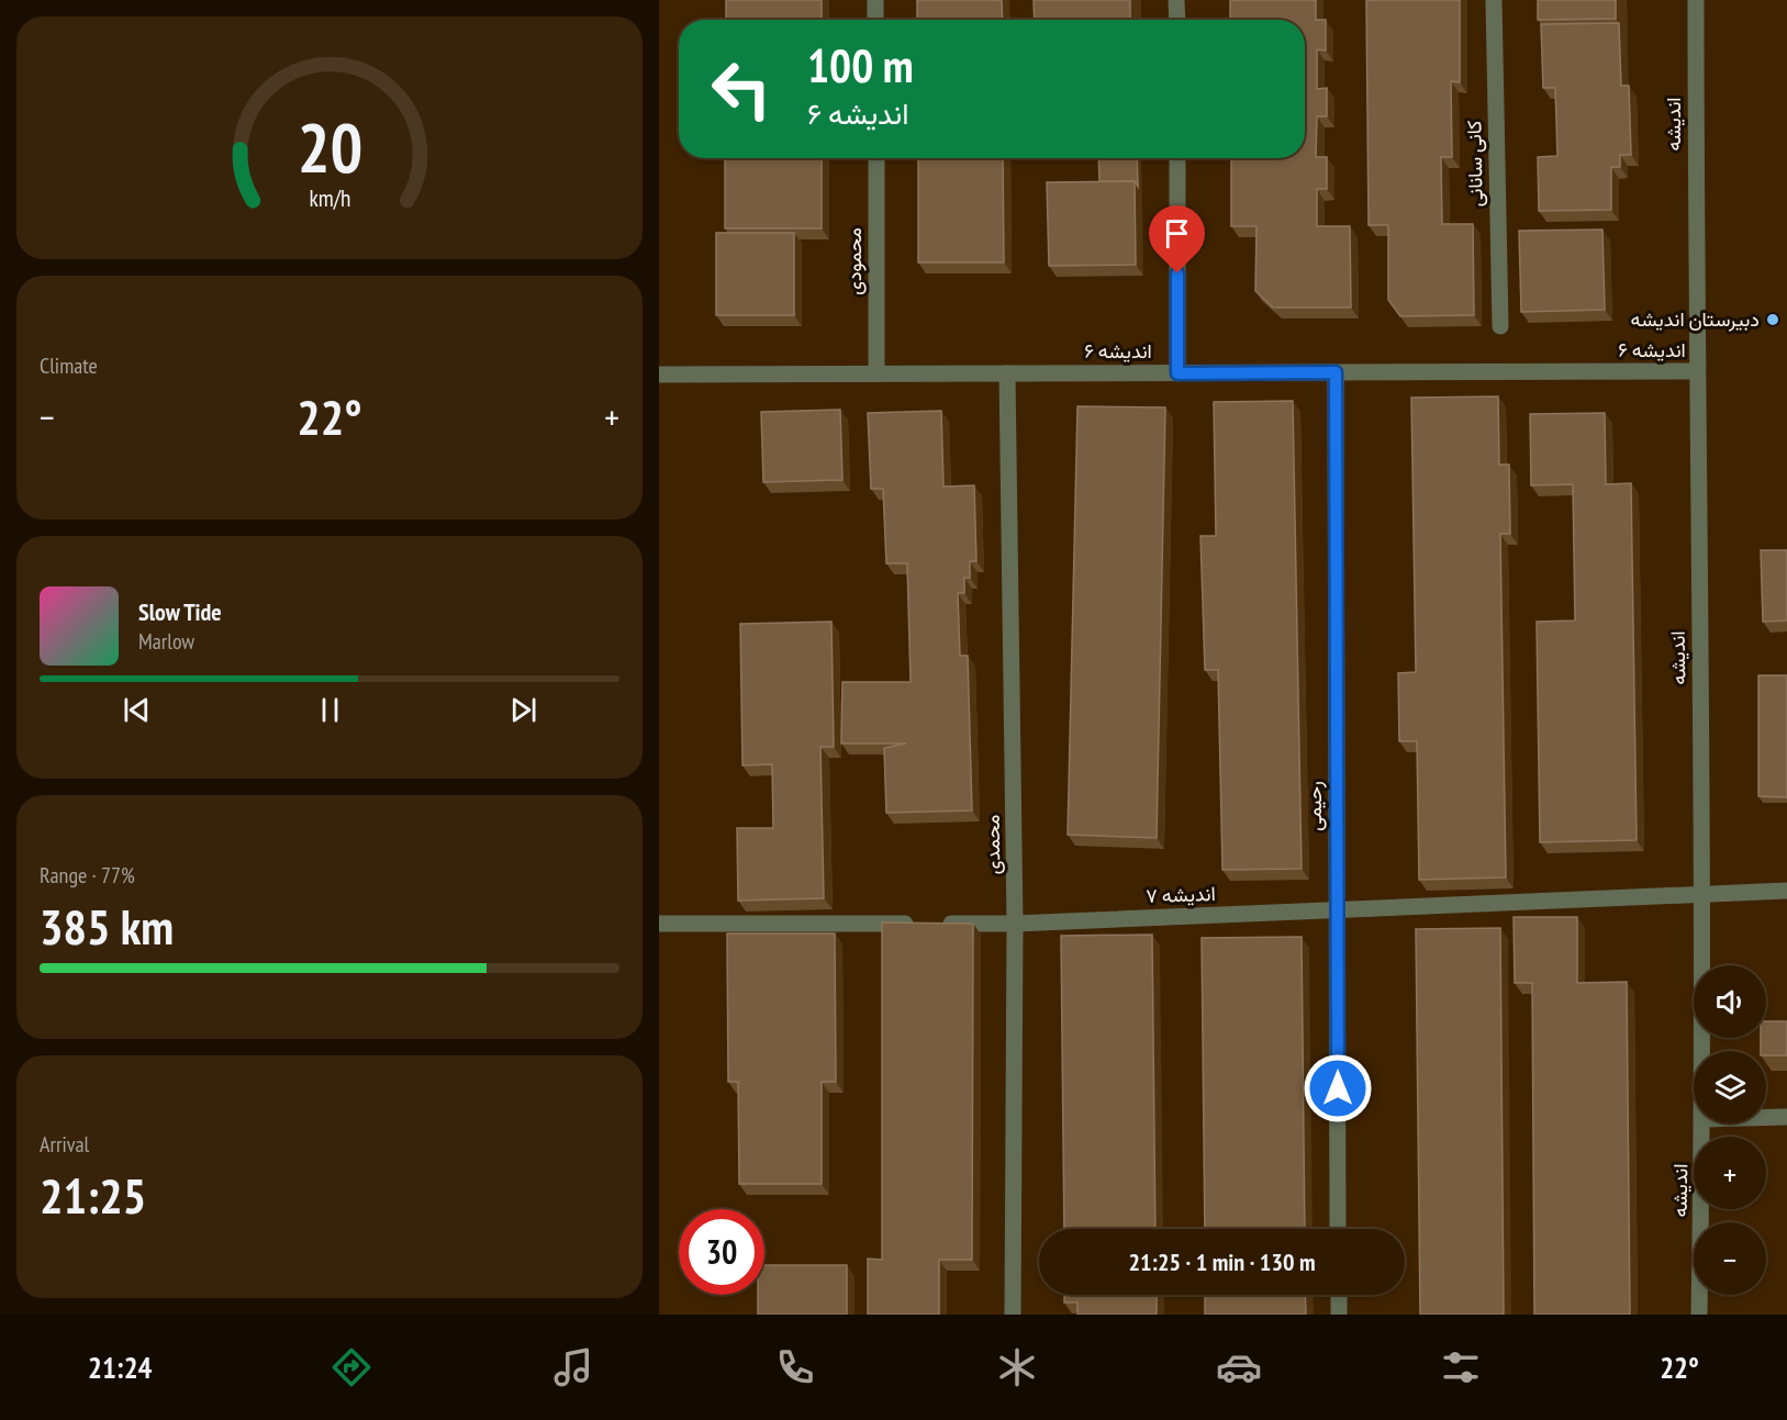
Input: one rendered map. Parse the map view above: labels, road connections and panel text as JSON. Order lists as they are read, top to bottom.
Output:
{
  "streets": {
    "street": [
      "اندیشه",
      "کانی سانانی",
      "محمودی",
      "اندیشه ۶",
      "رحیمی",
      "محمدی",
      "اندیشه ۷"
    ]
  },
  "crossings": [
    ["اندیشه", "اندیشه ۶"],
    ["اندیشه", "اندیشه ۷"],
    ["محمودی", "اندیشه ۶"],
    ["اندیشه ۶", "رحیمی"],
    ["اندیشه ۶", "محمدی"],
    ["رحیمی", "اندیشه ۷"],
    ["محمدی", "اندیشه ۷"]
  ],
  "places": ["دبیرستان اندیشه"],
  "page": {
    "turn": ["100 m", "اندیشه ۶"],
    "tile": [
      "Climate",
      ["Range · 77%", "385 km"],
      ["Arrival", "21:25"]
    ],
    "heat": ["−", "22°", "+"],
    "song": ["Slow Tide", "Marlow"],
    "map_buttons": ["+", "−"],
    "limit": "30",
    "trip": "21:25 · 1 min · 130 m",
    "tabs": ["21:24", "22°"],
    "gauge": ["20", "km/h"]
  }
}
